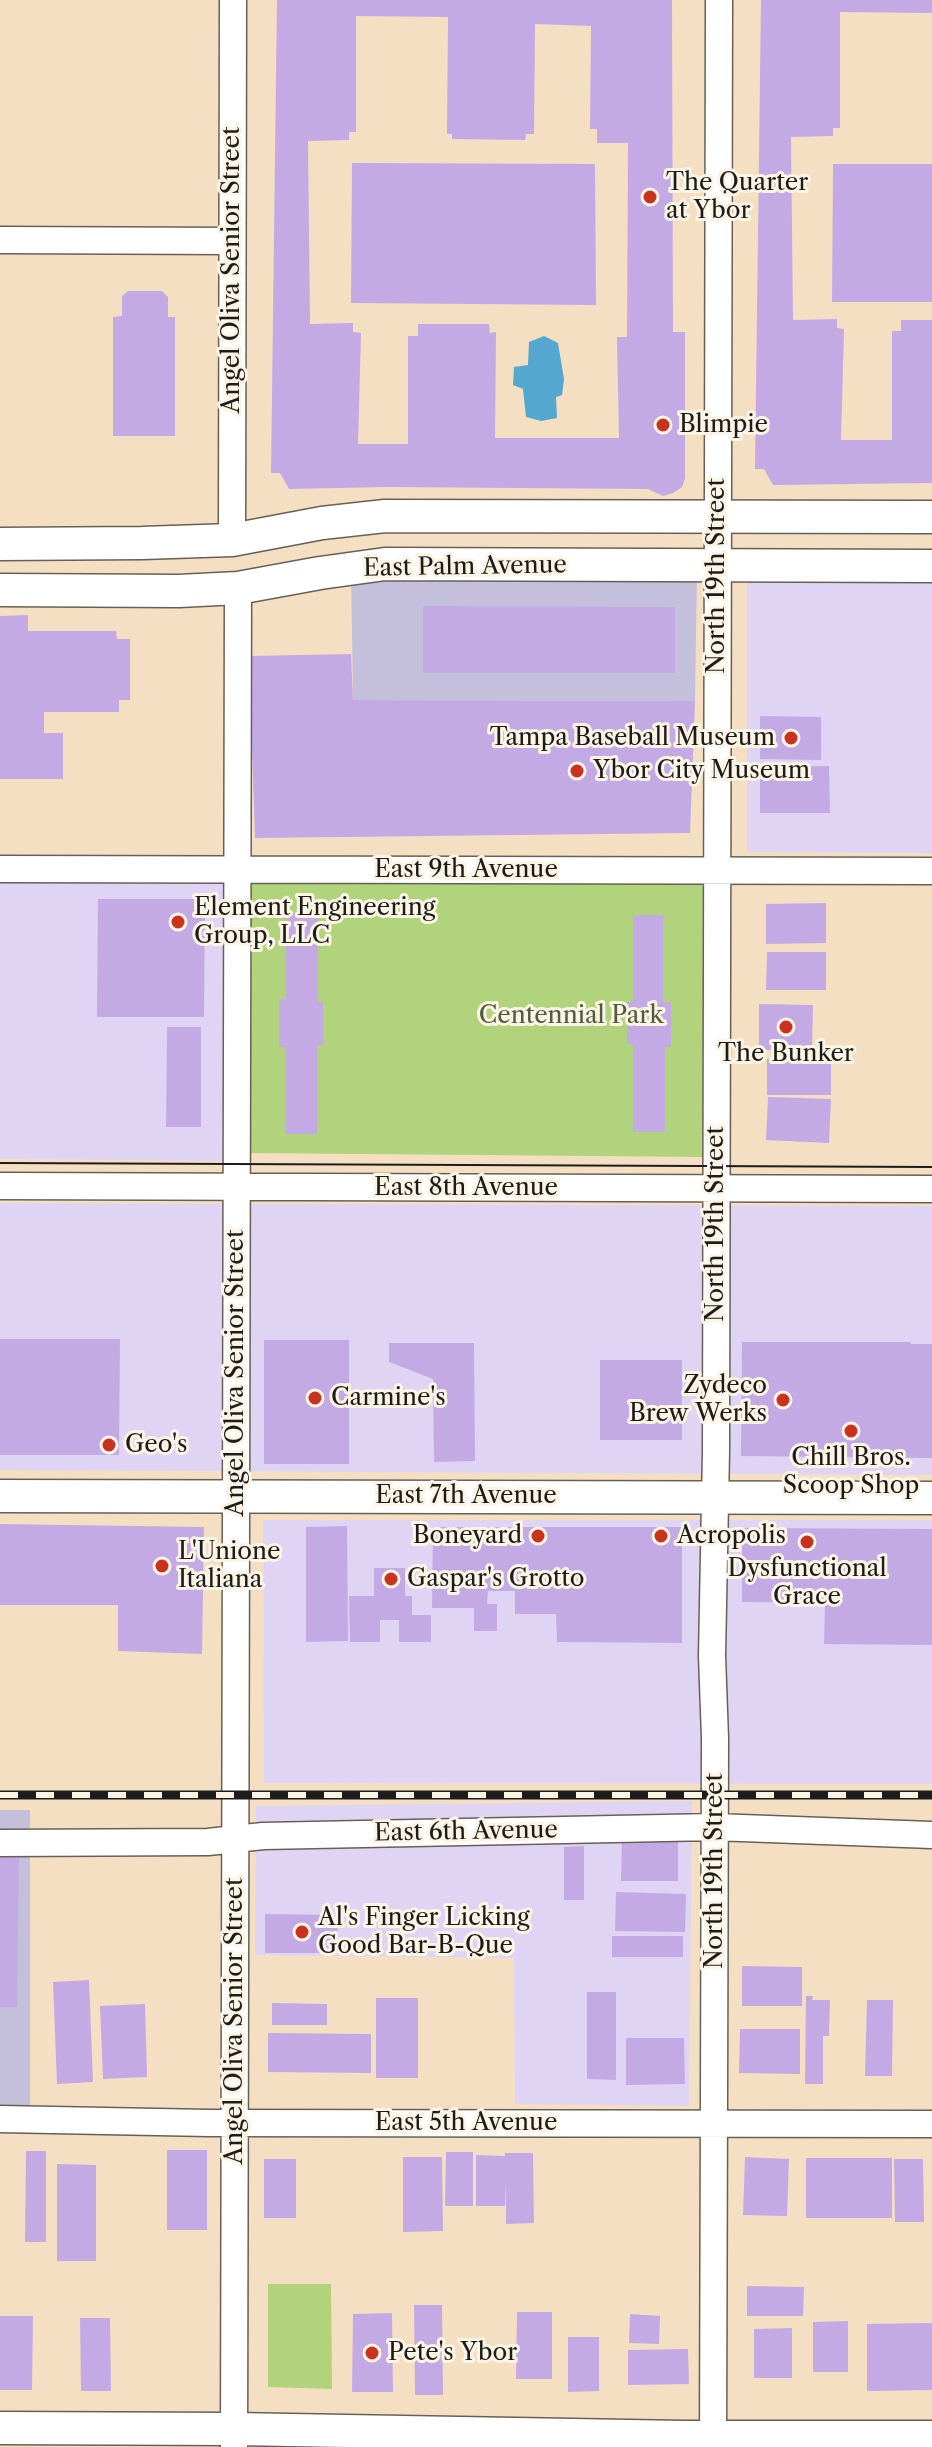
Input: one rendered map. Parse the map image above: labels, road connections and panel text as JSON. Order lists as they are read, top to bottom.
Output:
{
  "streets": {
    "street": [
      "Angel Oliva Senior Street",
      "East Palm Avenue",
      "North 19th Street",
      "East 9th Avenue",
      "East 8th Avenue",
      "East 7th Avenue",
      "East 6th Avenue",
      "East 5th Avenue"
    ]
  },
  "crossings": [
    ["Angel Oliva Senior Street", "East Palm Avenue"],
    ["Angel Oliva Senior Street", "East 9th Avenue"],
    ["Angel Oliva Senior Street", "East 8th Avenue"],
    ["Angel Oliva Senior Street", "East 7th Avenue"],
    ["Angel Oliva Senior Street", "East 6th Avenue"],
    ["Angel Oliva Senior Street", "East 5th Avenue"],
    ["East Palm Avenue", "North 19th Street"],
    ["North 19th Street", "East 9th Avenue"],
    ["North 19th Street", "East 8th Avenue"],
    ["North 19th Street", "East 7th Avenue"],
    ["North 19th Street", "East 6th Avenue"],
    ["North 19th Street", "East 5th Avenue"]
  ],
  "parks": ["Centennial Park"],
  "places": [
    "The Quarter at Ybor",
    "Blimpie",
    "Tampa Baseball Museum",
    "Ybor City Museum",
    "Element Engineering Group, LLC",
    "The Bunker",
    "Carmine's",
    "Zydeco Brew Werks",
    "Chill Bros. Scoop Shop",
    "Geo's",
    "Boneyard",
    "Acropolis",
    "Dysfunctional Grace",
    "L'Unione Italiana",
    "Gaspar's Grotto",
    "Al's Finger Licking Good Bar-B-Que",
    "Pete's Ybor"
  ]
}
